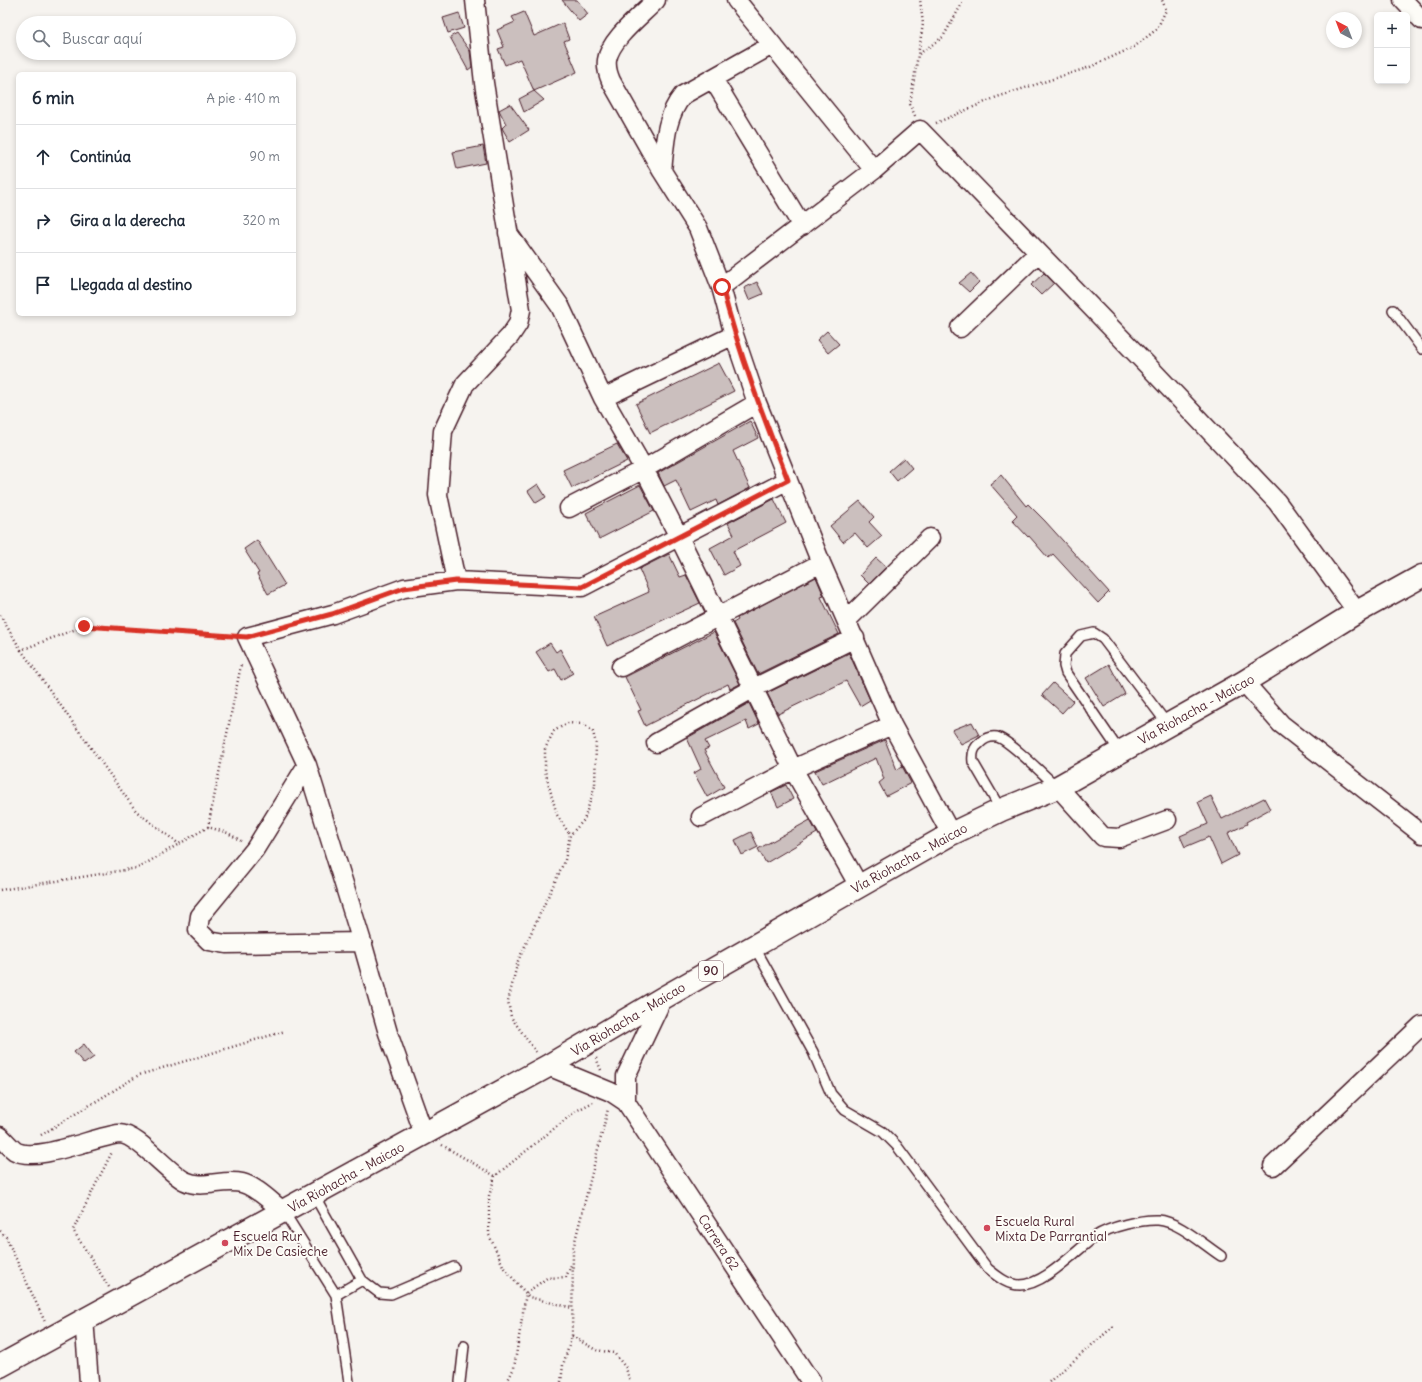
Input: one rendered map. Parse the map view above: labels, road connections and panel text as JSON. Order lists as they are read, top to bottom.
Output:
{
  "streets": {
    "highway": ["Vía Riohacha - Maicao", "90"],
    "street": ["Carrera 62"]
  },
  "crossings": [
    ["Vía Riohacha - Maicao", "Carrera 62"]
  ],
  "places": ["Escuela Rural Mixta De Parrantial", "Escuela Rur Mix De Casieche"],
  "north": "top left",
  "page": {
    "map_buttons": ["+", "−"],
    "search": "Buscar aquí",
    "heading": ["6 min", "A pie · 410 m"],
    "list": [
      ["Continúa", "90 m"],
      ["Gira a la derecha", "320 m"],
      "Llegada al destino"
    ]
  }
}
